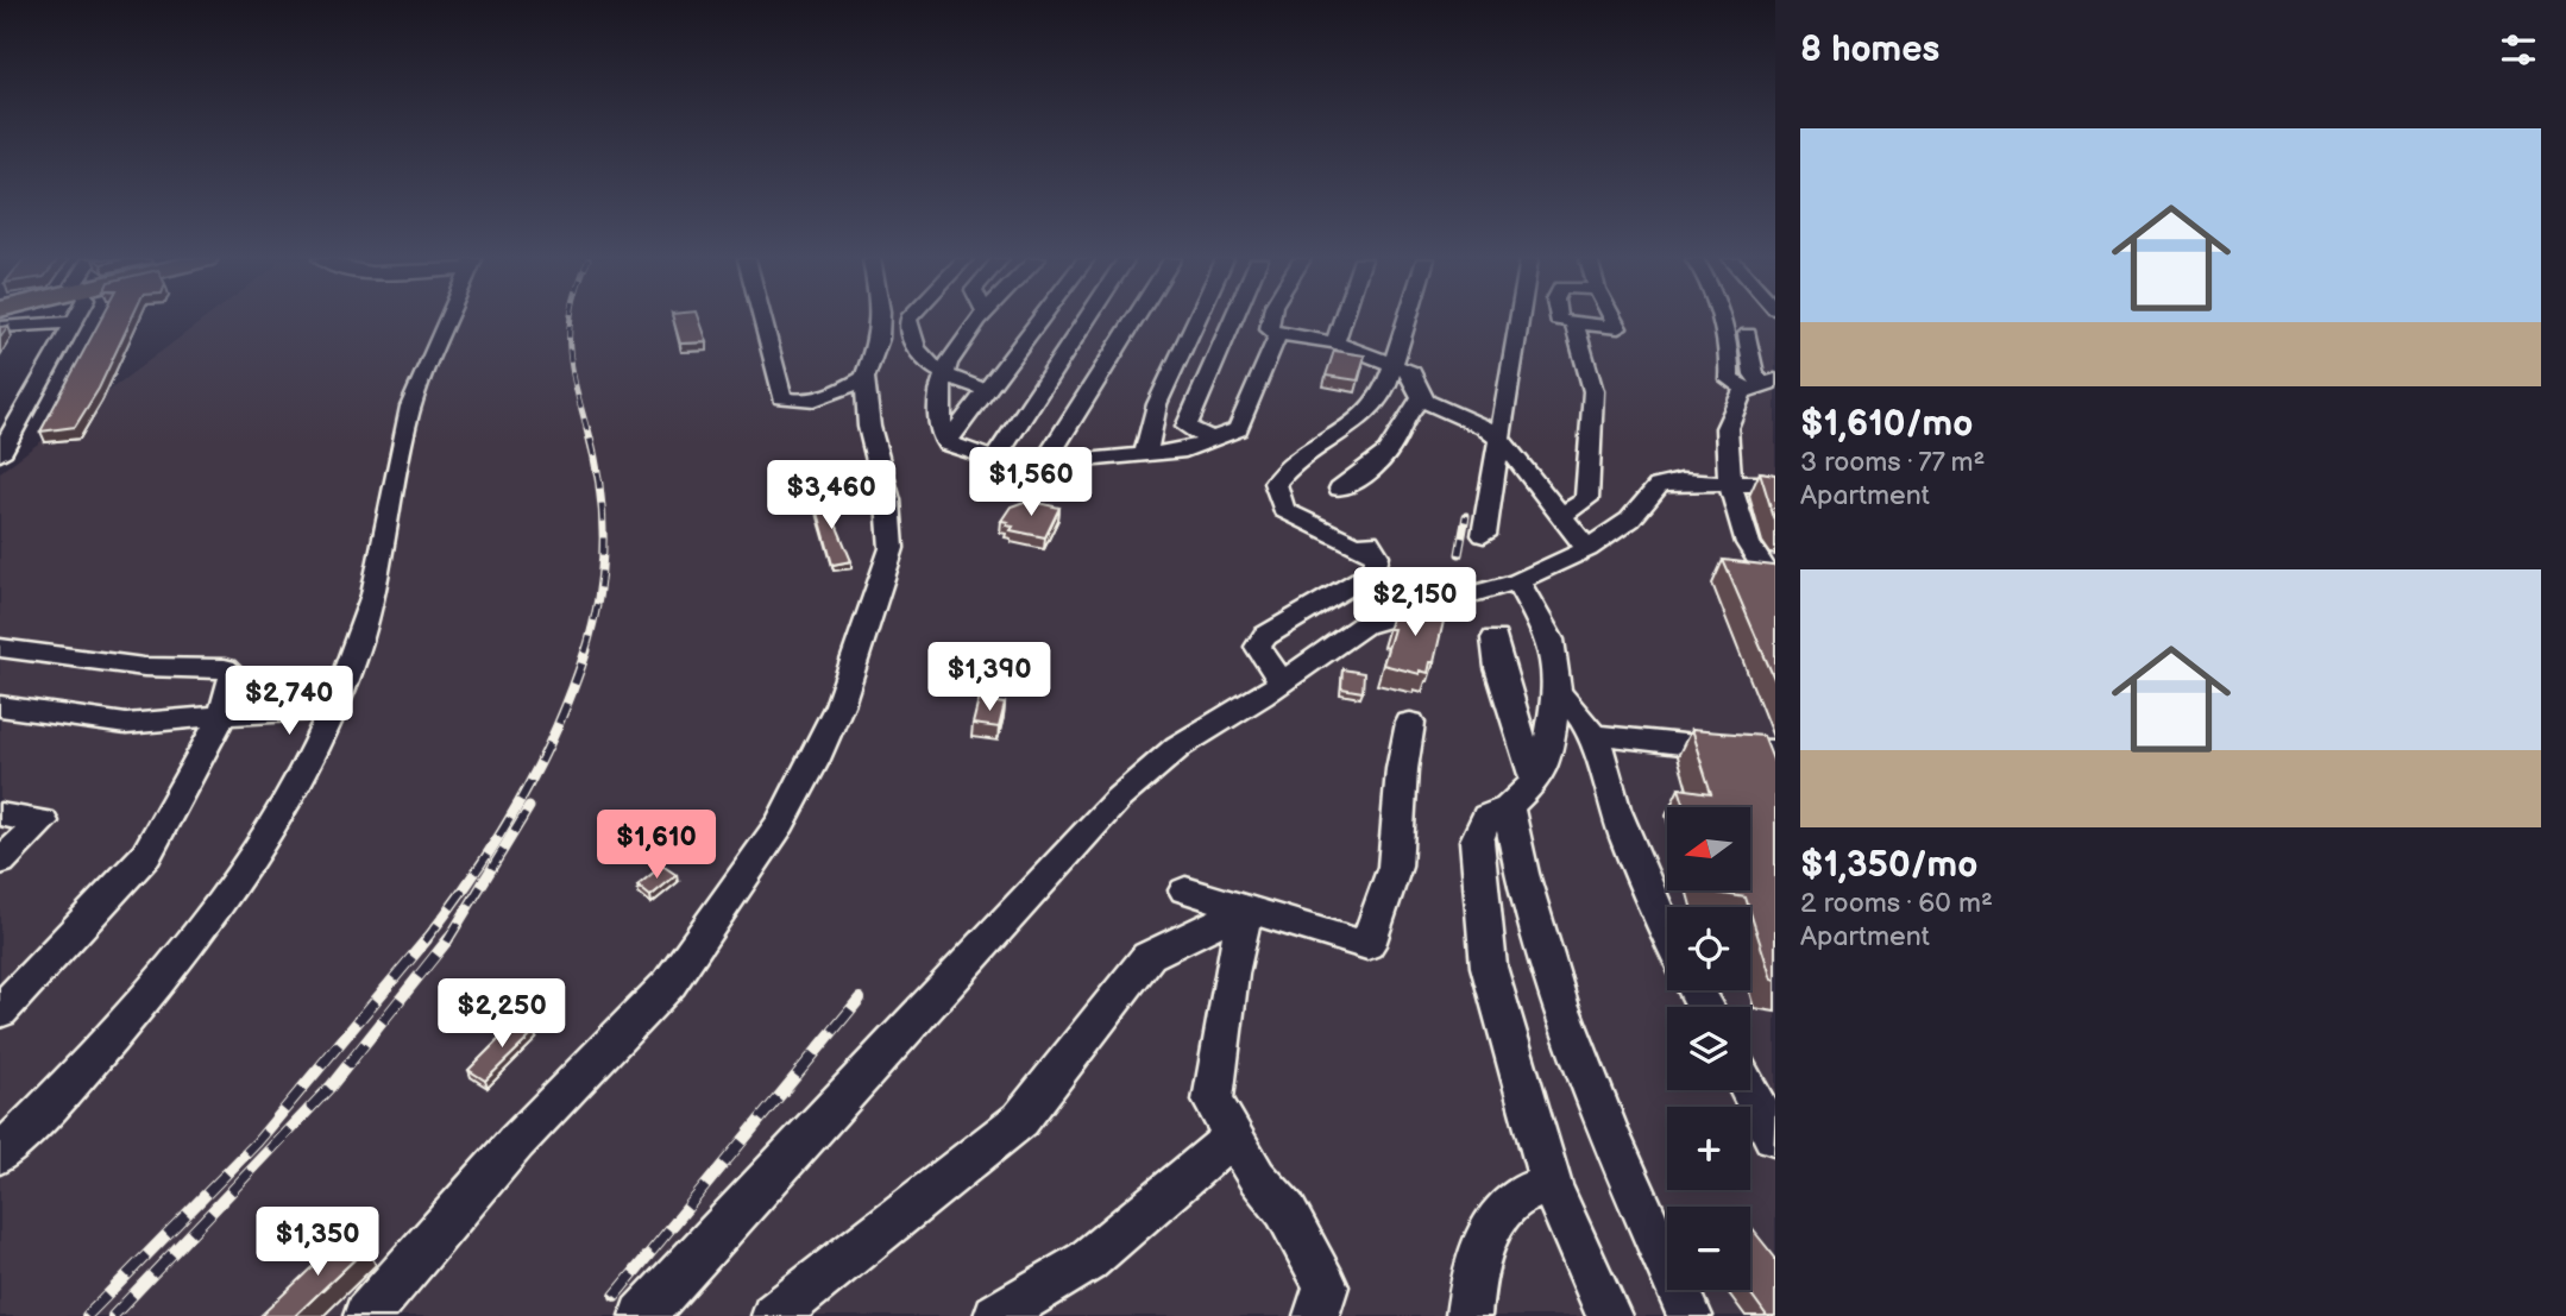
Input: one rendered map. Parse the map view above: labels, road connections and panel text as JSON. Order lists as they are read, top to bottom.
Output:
{
  "north": "left",
  "page": {
    "heading": "8 homes",
    "list": [
      {
        "name": "$1,610/mo",
        "note": "3 rooms · 77 m² · Apartment"
      },
      {
        "name": "$1,350/mo",
        "note": "2 rooms · 60 m² · Apartment"
      }
    ],
    "price": [
      "$1,560",
      "$3,460",
      "$2,150",
      "$1,390",
      "$2,740",
      "$1,610",
      "$2,250",
      "$1,350"
    ],
    "map_buttons": ["+", "−"]
  }
}
